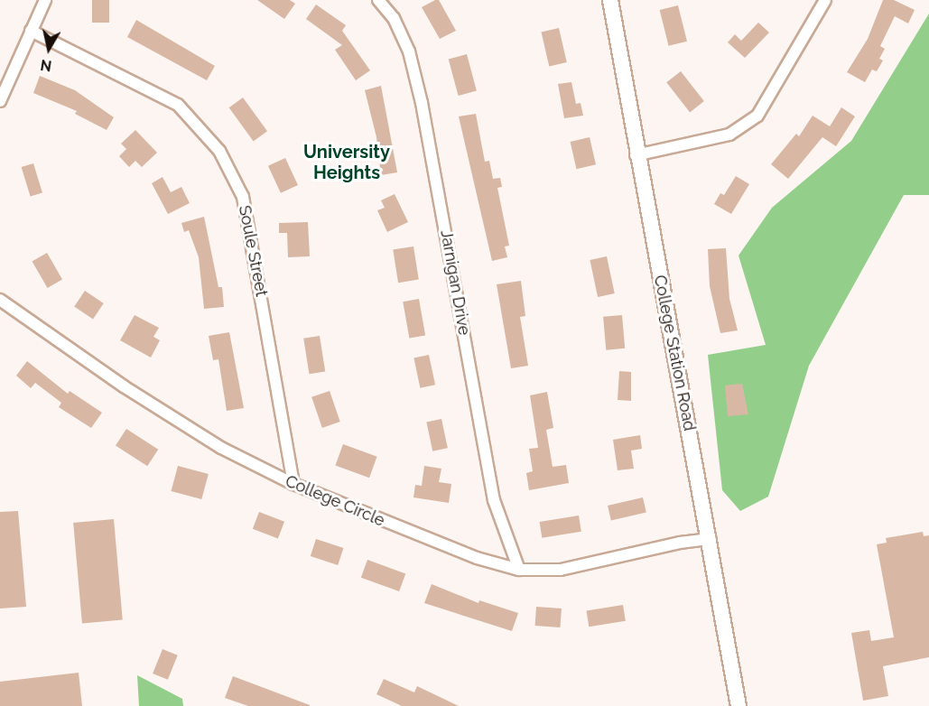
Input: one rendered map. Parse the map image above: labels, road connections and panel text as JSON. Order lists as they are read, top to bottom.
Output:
{
  "streets": {
    "main road": ["College Station Road"],
    "street": ["Soule Street", "Jarnigan Drive", "College Circle"]
  },
  "crossings": [
    ["Soule Street", "College Circle"],
    ["Jarnigan Drive", "College Circle"],
    ["College Station Road", "College Circle"]
  ],
  "districts": ["University Heights"],
  "north": "bottom"
}
